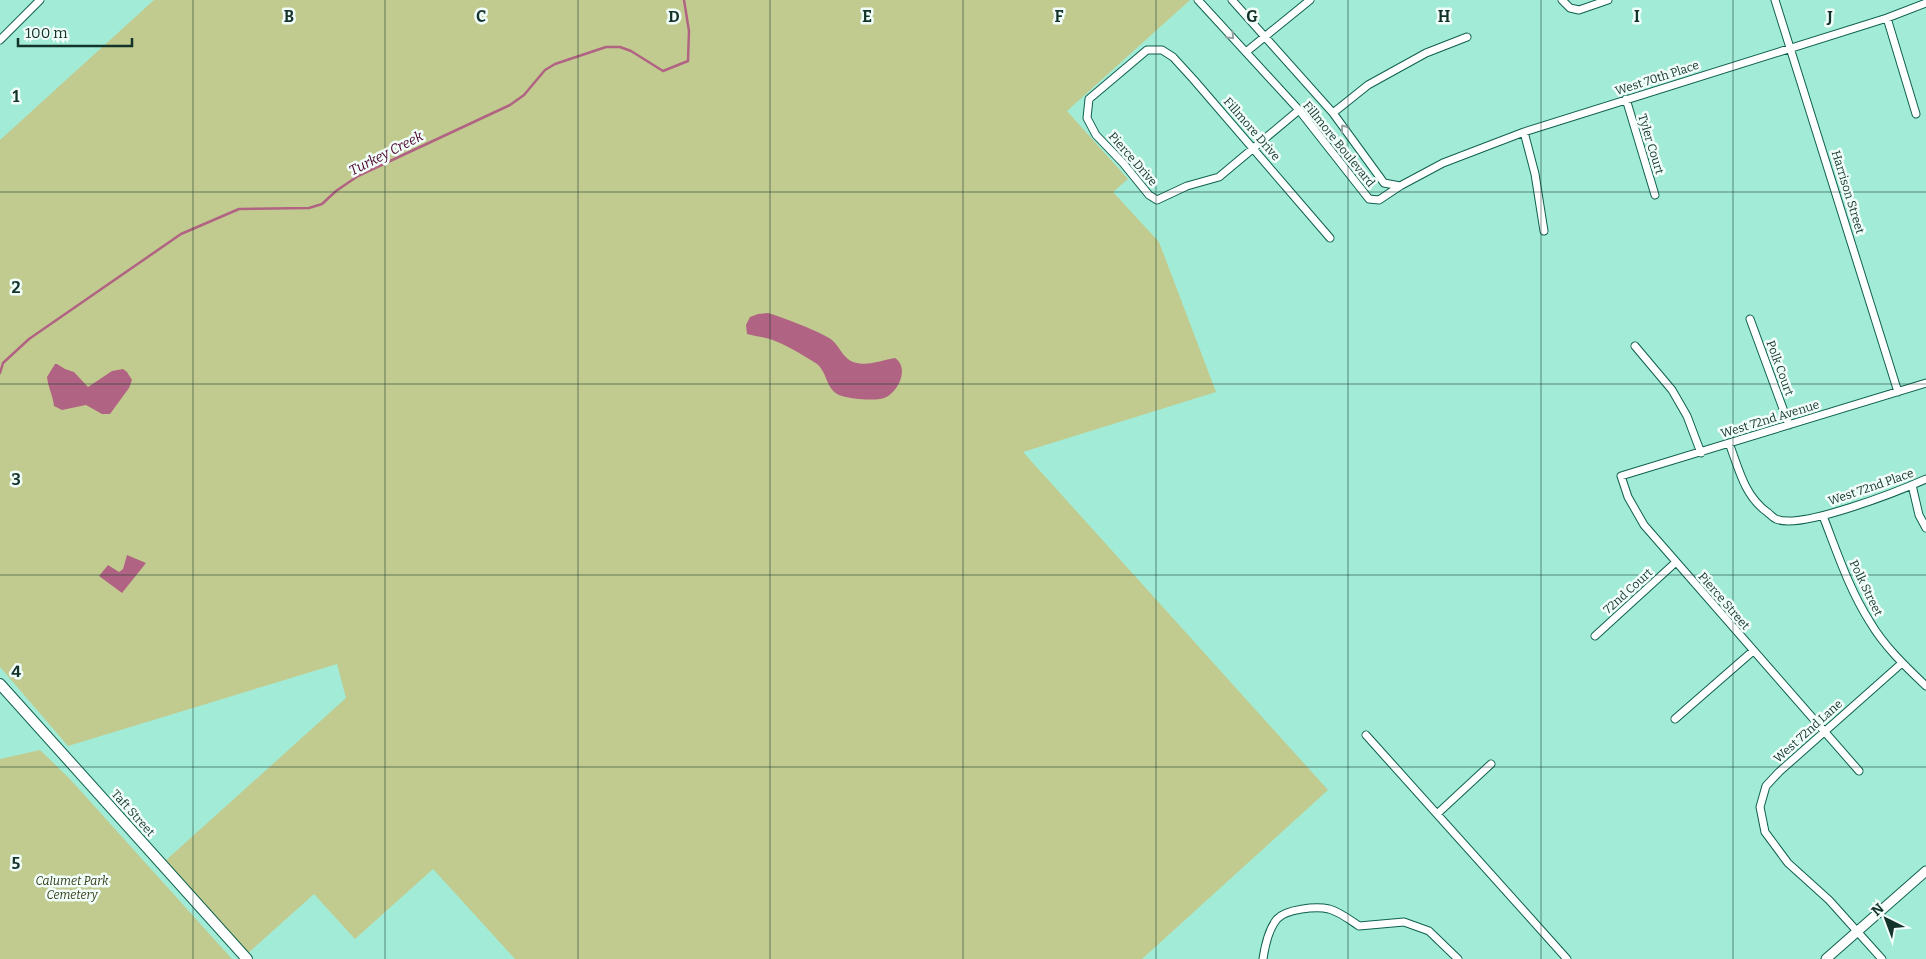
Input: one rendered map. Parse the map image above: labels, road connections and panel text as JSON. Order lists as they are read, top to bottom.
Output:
{
  "streets": {
    "main road": ["Taft Street"],
    "street": [
      "West 70th Place",
      "Fillmore Drive",
      "Fillmore Boulevard",
      "Tyler Court",
      "Pierce Drive",
      "Harrison Street",
      "Polk Court",
      "West 72nd Avenue",
      "West 72nd Place",
      "Polk Street",
      "72nd Court",
      "Pierce Street",
      "West 72nd Lane"
    ]
  },
  "crossings": [
    ["West 70th Place", "Fillmore Boulevard"],
    ["West 70th Place", "Tyler Court"],
    ["West 70th Place", "Harrison Street"],
    ["Fillmore Drive", "Pierce Drive"],
    ["Fillmore Boulevard", "Pierce Drive"],
    ["Harrison Street", "West 72nd Avenue"],
    ["Polk Court", "West 72nd Avenue"],
    ["West 72nd Avenue", "West 72nd Place"],
    ["West 72nd Avenue", "Pierce Street"],
    ["West 72nd Place", "Polk Street"],
    ["Polk Street", "West 72nd Lane"],
    ["72nd Court", "Pierce Street"],
    ["Pierce Street", "West 72nd Lane"]
  ],
  "water": ["Turkey Creek"],
  "parks": ["Calumet Park Cemetery"],
  "scale_bar": "100 m",
  "north": "top left",
  "grid": {
    "columns": [
      "B",
      "C",
      "D",
      "E",
      "F",
      "G",
      "H",
      "I",
      "J"
    ],
    "rows": [
      "1",
      "2",
      "3",
      "4",
      "5"
    ]
  }
}
